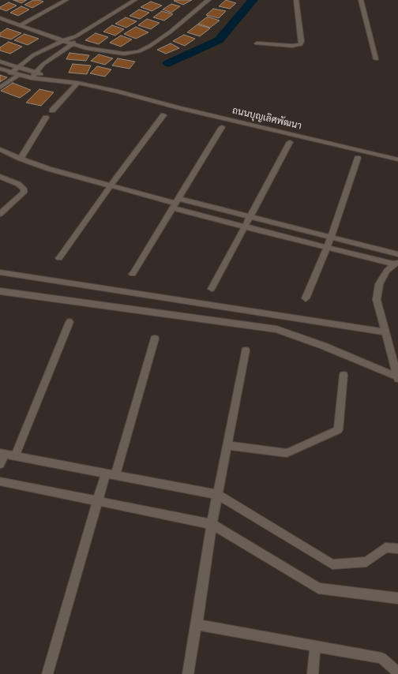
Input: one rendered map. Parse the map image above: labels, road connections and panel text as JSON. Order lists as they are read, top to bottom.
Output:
{
  "streets": {
    "street": ["ถนนบุญเลิศพัฒนา"]
  }
}
